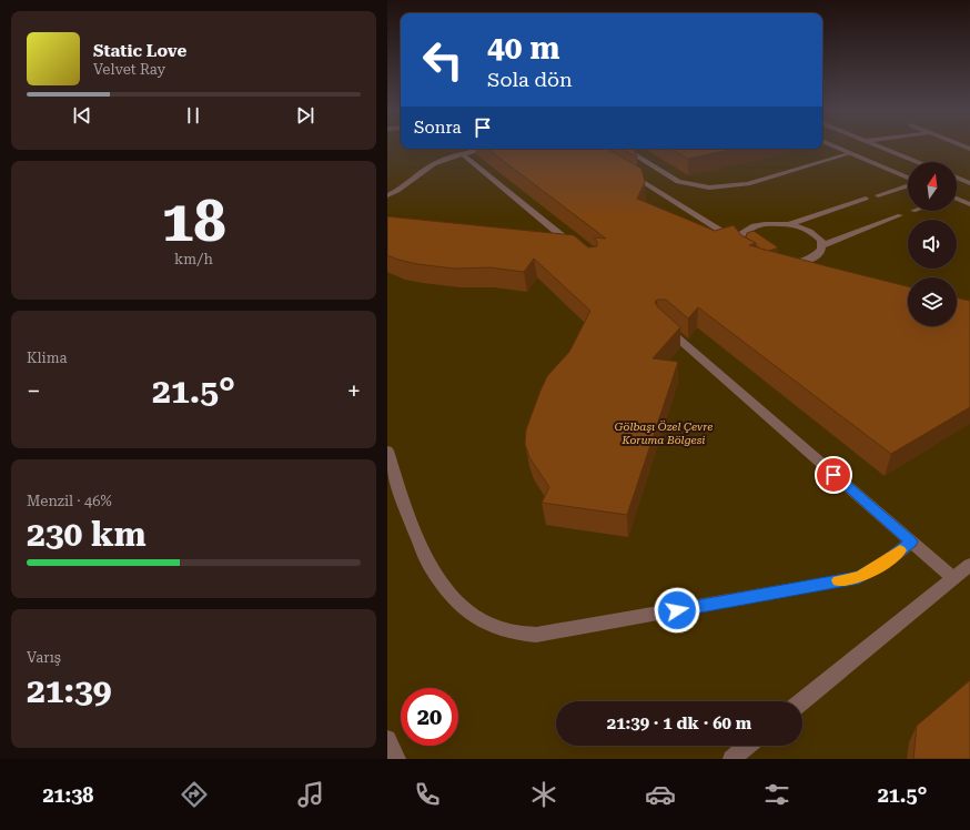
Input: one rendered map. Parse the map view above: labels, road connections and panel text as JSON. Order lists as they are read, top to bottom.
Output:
{
  "parks": ["Gölbaşı Özel Çevre Koruma Bölgesi"],
  "north": "top",
  "page": {
    "turn": ["40 m", "Sola dön"],
    "song": ["Static Love", "Velvet Ray"],
    "then": "Sonra",
    "tile": [
      ["18", "km/h"],
      "Klima",
      ["Menzil · 46%", "230 km"],
      ["Varış", "21:39"]
    ],
    "heat": ["−", "21.5°", "+"],
    "limit": "20",
    "trip": "21:39 · 1 dk · 60 m",
    "tabs": ["21:38", "21.5°"]
  }
}
